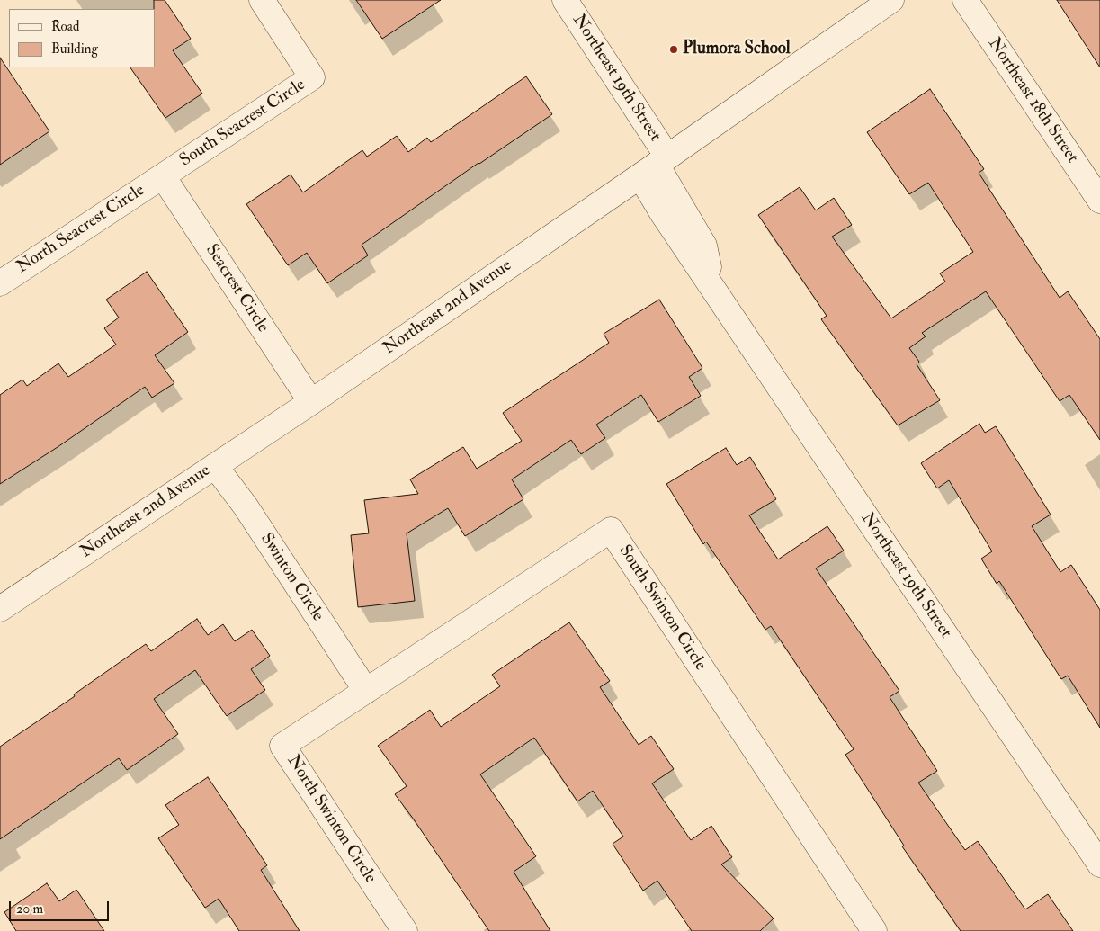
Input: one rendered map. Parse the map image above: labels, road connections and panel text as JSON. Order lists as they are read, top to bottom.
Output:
{
  "streets": {
    "street": [
      "Northeast 19th Street",
      "Northeast 18th Street",
      "South Seacrest Circle",
      "North Seacrest Circle",
      "Seacrest Circle",
      "Northeast 2nd Avenue",
      "Swinton Circle",
      "South Swinton Circle",
      "North Swinton Circle"
    ]
  },
  "crossings": [
    ["Northeast 19th Street", "Northeast 2nd Avenue"],
    ["South Seacrest Circle", "North Seacrest Circle"],
    ["South Seacrest Circle", "Seacrest Circle"],
    ["North Seacrest Circle", "Seacrest Circle"],
    ["Seacrest Circle", "Northeast 2nd Avenue"],
    ["Northeast 2nd Avenue", "Swinton Circle"],
    ["Swinton Circle", "South Swinton Circle"],
    ["Swinton Circle", "North Swinton Circle"],
    ["South Swinton Circle", "North Swinton Circle"]
  ],
  "places": ["Plumora School"],
  "legend": ["Road", "Building"],
  "scale_bar": "20 m"
}
